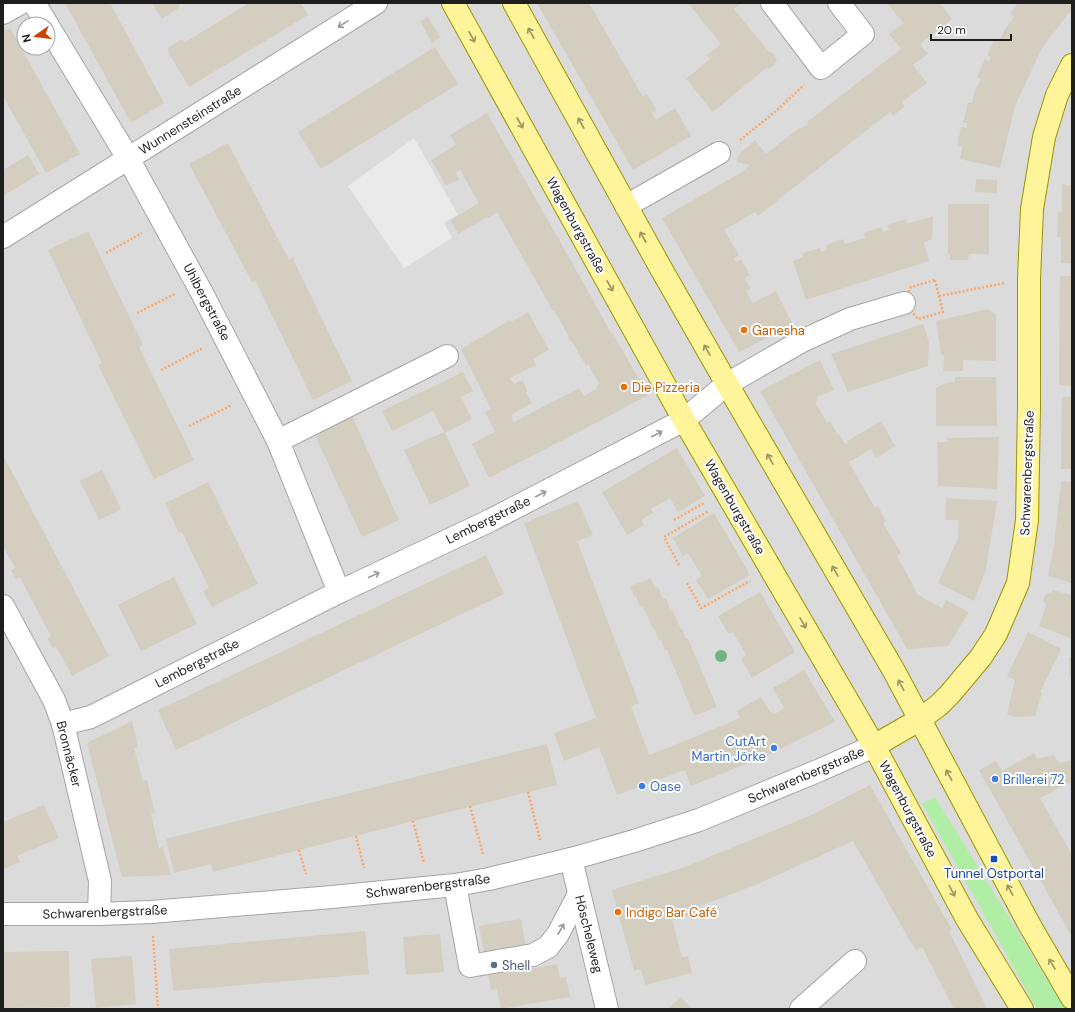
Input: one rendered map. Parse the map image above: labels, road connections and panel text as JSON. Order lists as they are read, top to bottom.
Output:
{
  "streets": {
    "main road": ["Wagenburgstraße", "Schwarenbergstraße"],
    "street": [
      "Wunnensteinstraße",
      "Uhlbergstraße",
      "Lembergstraße",
      "Bronnäcker",
      "Höscheleweg"
    ]
  },
  "crossings": [
    ["Wunnensteinstraße", "Uhlbergstraße"],
    ["Wagenburgstraße", "Schwarenbergstraße"],
    ["Wagenburgstraße", "Lembergstraße"],
    ["Uhlbergstraße", "Lembergstraße"],
    ["Schwarenbergstraße", "Bronnäcker"],
    ["Schwarenbergstraße", "Höscheleweg"],
    ["Lembergstraße", "Bronnäcker"]
  ],
  "one_way": ["Wunnensteinstraße"],
  "places": {
    "other": [
      "Ganesha",
      "Die Pizzeria",
      "CutArt Martin Jörke",
      "Brillerei 72",
      "Oase",
      "Indigo Bar Café",
      "Shell"
    ],
    "transit": ["Tunnel Ostportal"]
  },
  "scale_bar": "20 m",
  "north": "left"
}
